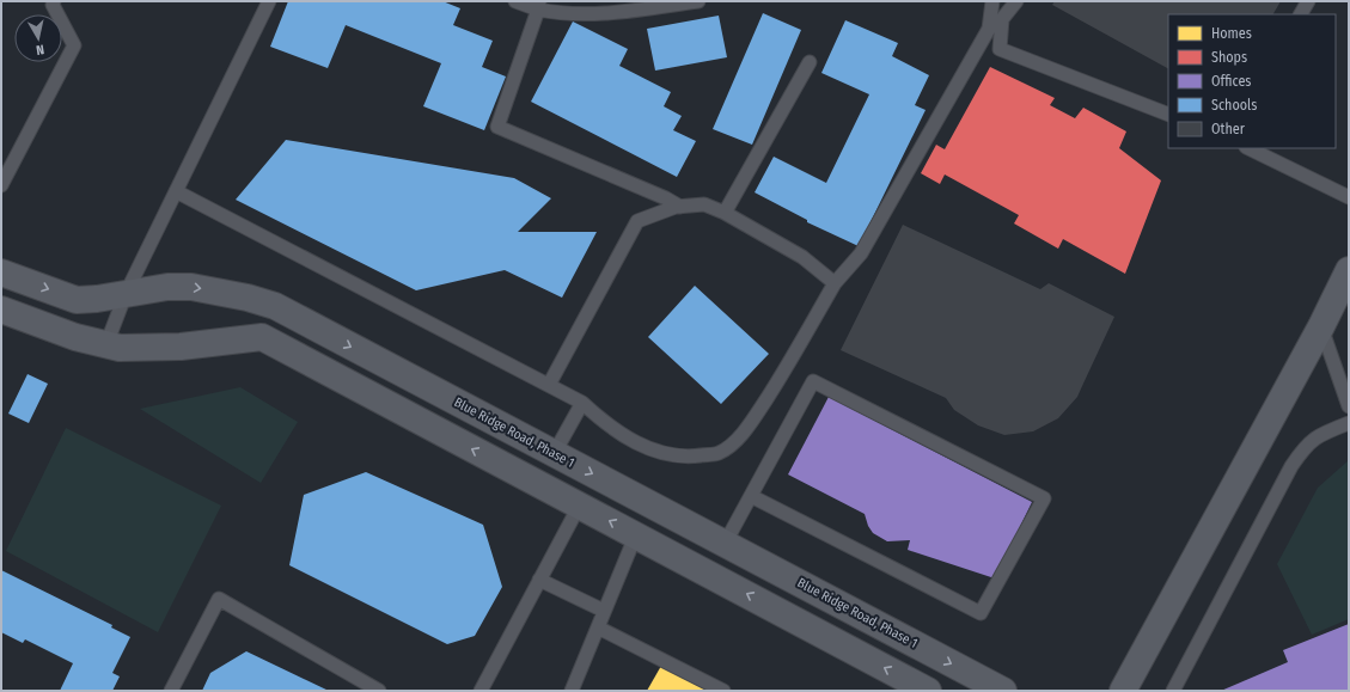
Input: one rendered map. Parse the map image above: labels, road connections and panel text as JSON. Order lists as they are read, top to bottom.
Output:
{
  "streets": {
    "street": ["Blue Ridge Road, Phase 1"]
  },
  "legend": [
    "Homes",
    "Shops",
    "Offices",
    "Schools",
    "Other"
  ],
  "north": "bottom"
}
